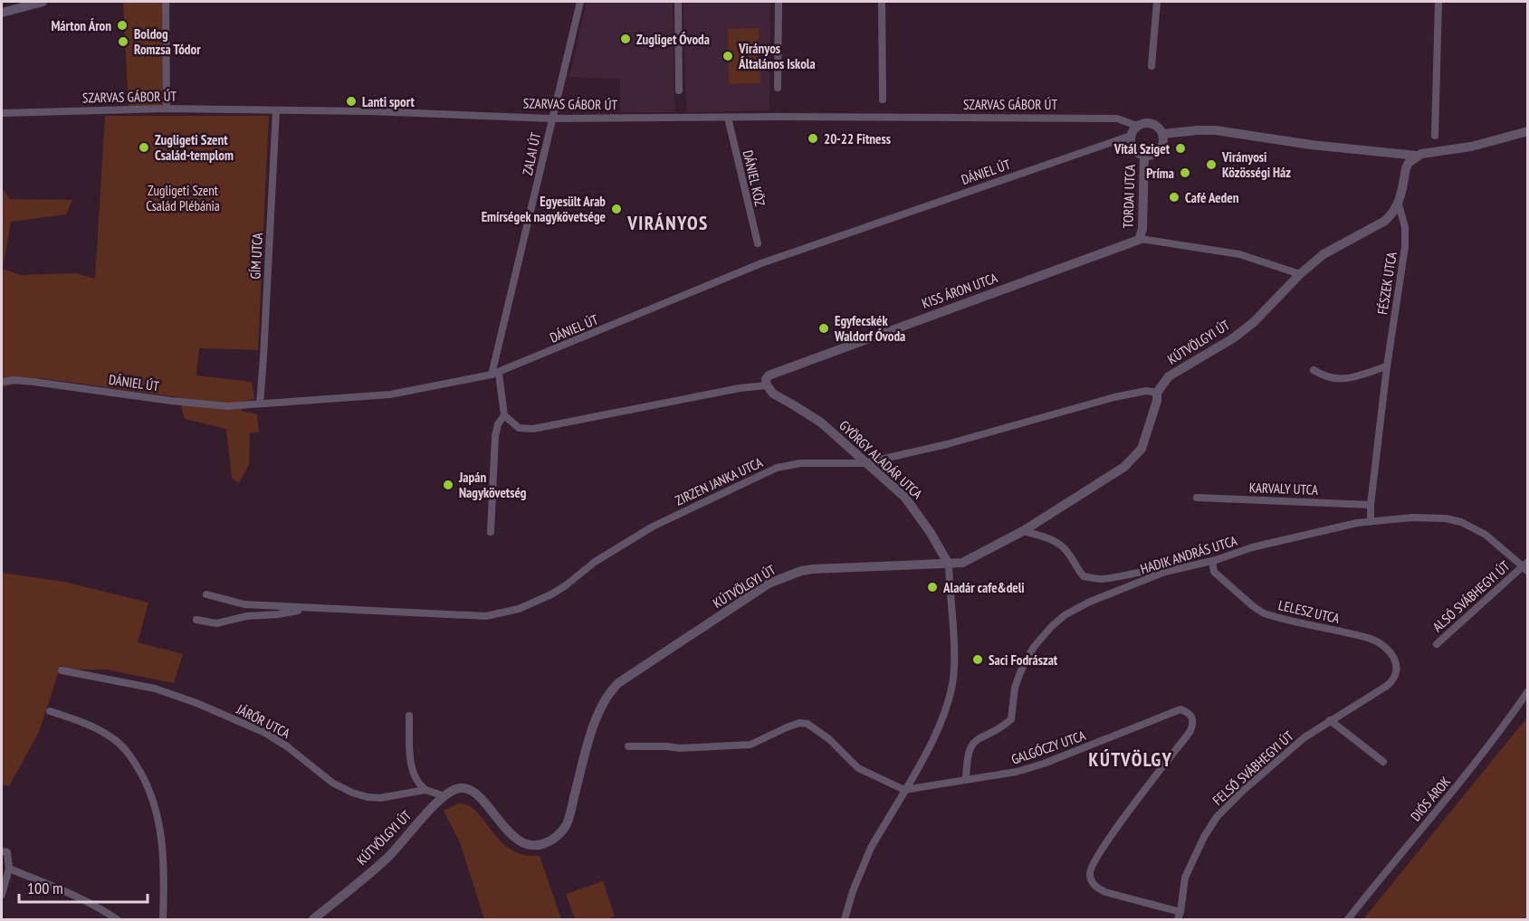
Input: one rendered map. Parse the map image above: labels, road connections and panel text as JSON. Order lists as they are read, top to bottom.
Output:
{
  "streets": {
    "street": [
      "SZARVAS GÁBOR ÚT",
      "ZALAI ÚT",
      "DÁNIEL ÚT",
      "DÁNIEL KÖZ",
      "TORDAI UTCA",
      "GÍM UTCA",
      "FÉSZEK UTCA",
      "KISS ÁRON UTCA",
      "KÚTVÖLGYI ÚT",
      "GYÖRGY ALADÁR UTCA",
      "ZIRZEN JANKA UTCA",
      "KARVALY UTCA",
      "HADIK ANDRÁS UTCA",
      "ALSÓ SVÁBHEGYI ÚT",
      "LELESZ UTCA",
      "JÁRŐR UTCA",
      "GALGÓCZY UTCA",
      "FELSŐ SVÁBHEGYI ÚT",
      "DIÓS ÁROK"
    ]
  },
  "crossings": [
    ["SZARVAS GÁBOR ÚT", "ZALAI ÚT"],
    ["SZARVAS GÁBOR ÚT", "DÁNIEL ÚT"],
    ["SZARVAS GÁBOR ÚT", "DÁNIEL KÖZ"],
    ["SZARVAS GÁBOR ÚT", "TORDAI UTCA"],
    ["SZARVAS GÁBOR ÚT", "GÍM UTCA"],
    ["ZALAI ÚT", "DÁNIEL ÚT"],
    ["DÁNIEL ÚT", "TORDAI UTCA"],
    ["DÁNIEL ÚT", "GÍM UTCA"],
    ["TORDAI UTCA", "KISS ÁRON UTCA"],
    ["FÉSZEK UTCA", "KÚTVÖLGYI ÚT"],
    ["FÉSZEK UTCA", "KARVALY UTCA"],
    ["FÉSZEK UTCA", "HADIK ANDRÁS UTCA"],
    ["KISS ÁRON UTCA", "GYÖRGY ALADÁR UTCA"],
    ["KÚTVÖLGYI ÚT", "GYÖRGY ALADÁR UTCA"],
    ["KÚTVÖLGYI ÚT", "ZIRZEN JANKA UTCA"],
    ["KÚTVÖLGYI ÚT", "JÁRŐR UTCA"],
    ["GYÖRGY ALADÁR UTCA", "ZIRZEN JANKA UTCA"],
    ["GYÖRGY ALADÁR UTCA", "GALGÓCZY UTCA"],
    ["HADIK ANDRÁS UTCA", "ALSÓ SVÁBHEGYI ÚT"],
    ["HADIK ANDRÁS UTCA", "LELESZ UTCA"],
    ["HADIK ANDRÁS UTCA", "GALGÓCZY UTCA"],
    ["LELESZ UTCA", "FELSŐ SVÁBHEGYI ÚT"],
    ["GALGÓCZY UTCA", "FELSŐ SVÁBHEGYI ÚT"]
  ],
  "districts": ["VIRÁNYOS", "KÚTVÖLGY"],
  "parks": ["Zugligeti Szent Család Plébánia"],
  "places": [
    "Márton Áron",
    "Zugliget Óvoda",
    "Boldog Romzsa Tódor",
    "Virányos Általános Iskola",
    "Lanti sport",
    "20-22 Fitness",
    "Zugligeti Szent Család-templom",
    "Vitál Sziget",
    "Virányosi Közösségi Ház",
    "Príma",
    "Café Aeden",
    "Egyesült Arab Emírségek nagykövetsége",
    "Egyfecskék Waldorf Óvoda",
    "Japán Nagykövetség",
    "Aladár cafe&deli",
    "Saci Fodrászat"
  ],
  "scale_bar": "100 m"
}
